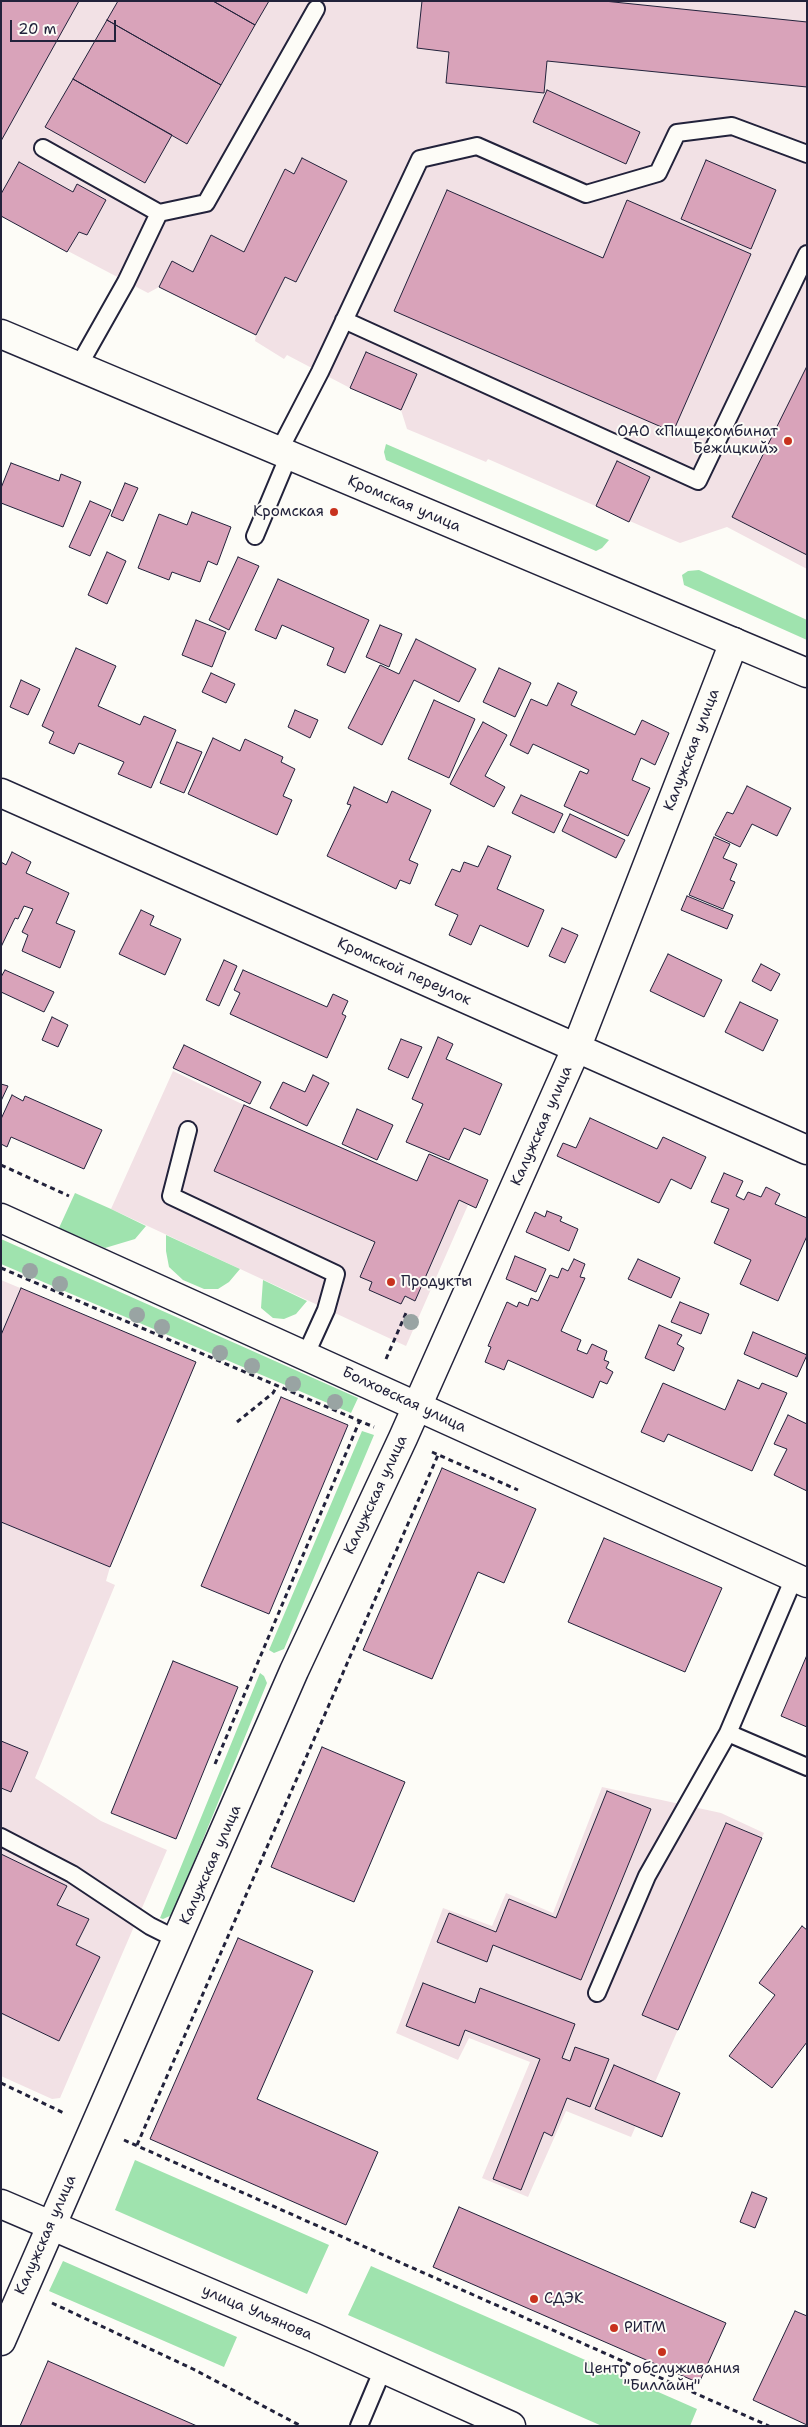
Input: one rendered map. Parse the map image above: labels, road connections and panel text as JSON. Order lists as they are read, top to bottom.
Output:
{
  "streets": {
    "street": [
      "Кромская улица",
      "Калужская улица",
      "Кромской переулок",
      "Болховская улица",
      "улица Ульянова"
    ]
  },
  "crossings": [
    ["Кромская улица", "Калужская улица"],
    ["Калужская улица", "Кромской переулок"],
    ["Калужская улица", "Болховская улица"],
    ["Калужская улица", "улица Ульянова"]
  ],
  "places": [
    "ОАО «Пищекомбинат Бежицкий»",
    "Кромская",
    "Продукты",
    "СДЭК",
    "РИТМ",
    "Центр обслуживания \"Биллайн\""
  ],
  "scale_bar": "20 m"
}
